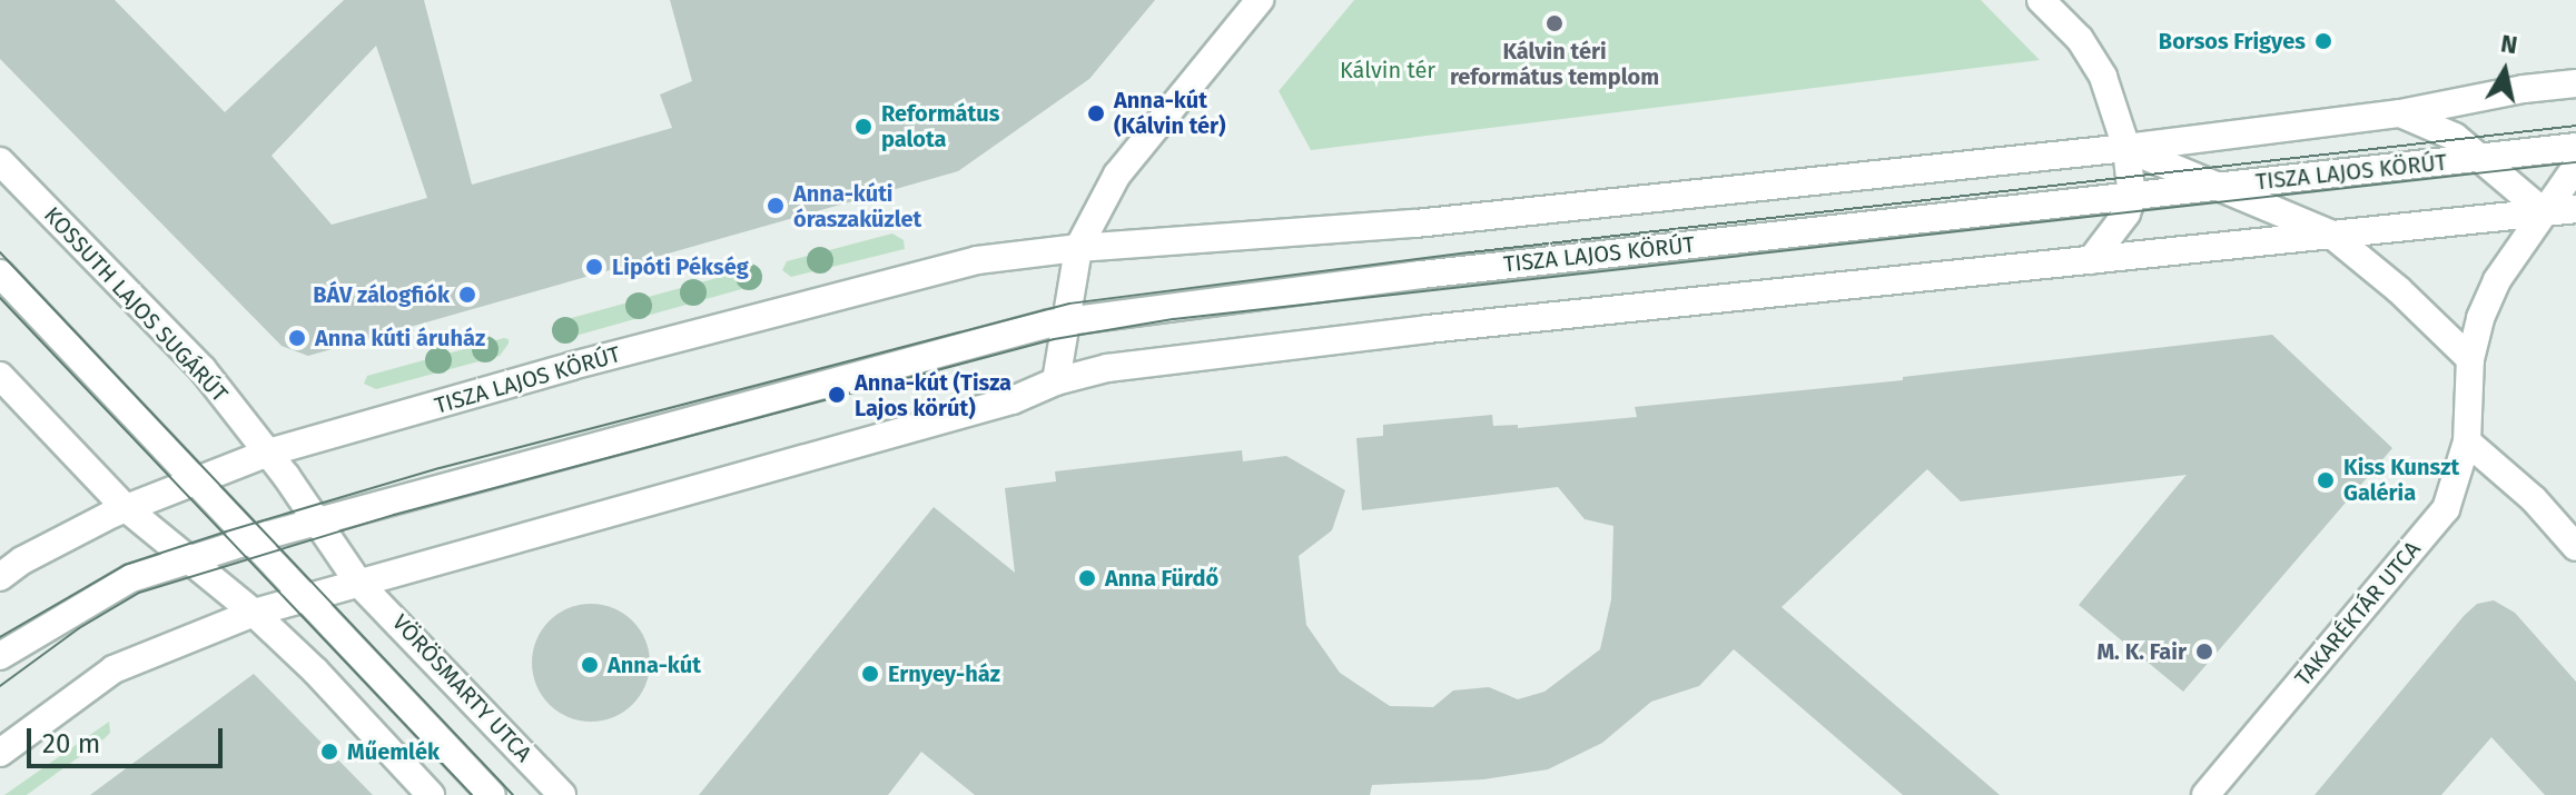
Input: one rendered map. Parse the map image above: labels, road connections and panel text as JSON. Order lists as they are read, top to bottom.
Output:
{
  "streets": {
    "street": [
      "TISZA LAJOS KÖRÚT",
      "KOSSUTH LAJOS SUGÁRÚT",
      "TAKARÉKTÁR UTCA",
      "VÖRÖSMARTY UTCA"
    ]
  },
  "crossings": [
    ["TISZA LAJOS KÖRÚT", "KOSSUTH LAJOS SUGÁRÚT"],
    ["TISZA LAJOS KÖRÚT", "TAKARÉKTÁR UTCA"],
    ["TISZA LAJOS KÖRÚT", "VÖRÖSMARTY UTCA"],
    ["KOSSUTH LAJOS SUGÁRÚT", "VÖRÖSMARTY UTCA"]
  ],
  "parks": ["Kálvin tér"],
  "places": [
    "Kálvin téri református templom",
    "Borsos Frigyes",
    "Anna-kút (Kálvin tér)",
    "Református palota",
    "Anna-kúti óraszaküzlet",
    "Lipóti Pékség",
    "BÁV zálogfiók",
    "Anna kúti áruház",
    "Anna-kút (Tisza Lajos körút)",
    "Kiss Kunszt Galéria",
    "Anna Fürdő",
    "M. K. Fair",
    "Anna-kút",
    "Ernyey-ház",
    "Műemlék"
  ],
  "scale_bar": "20 m",
  "north": "top"
}
